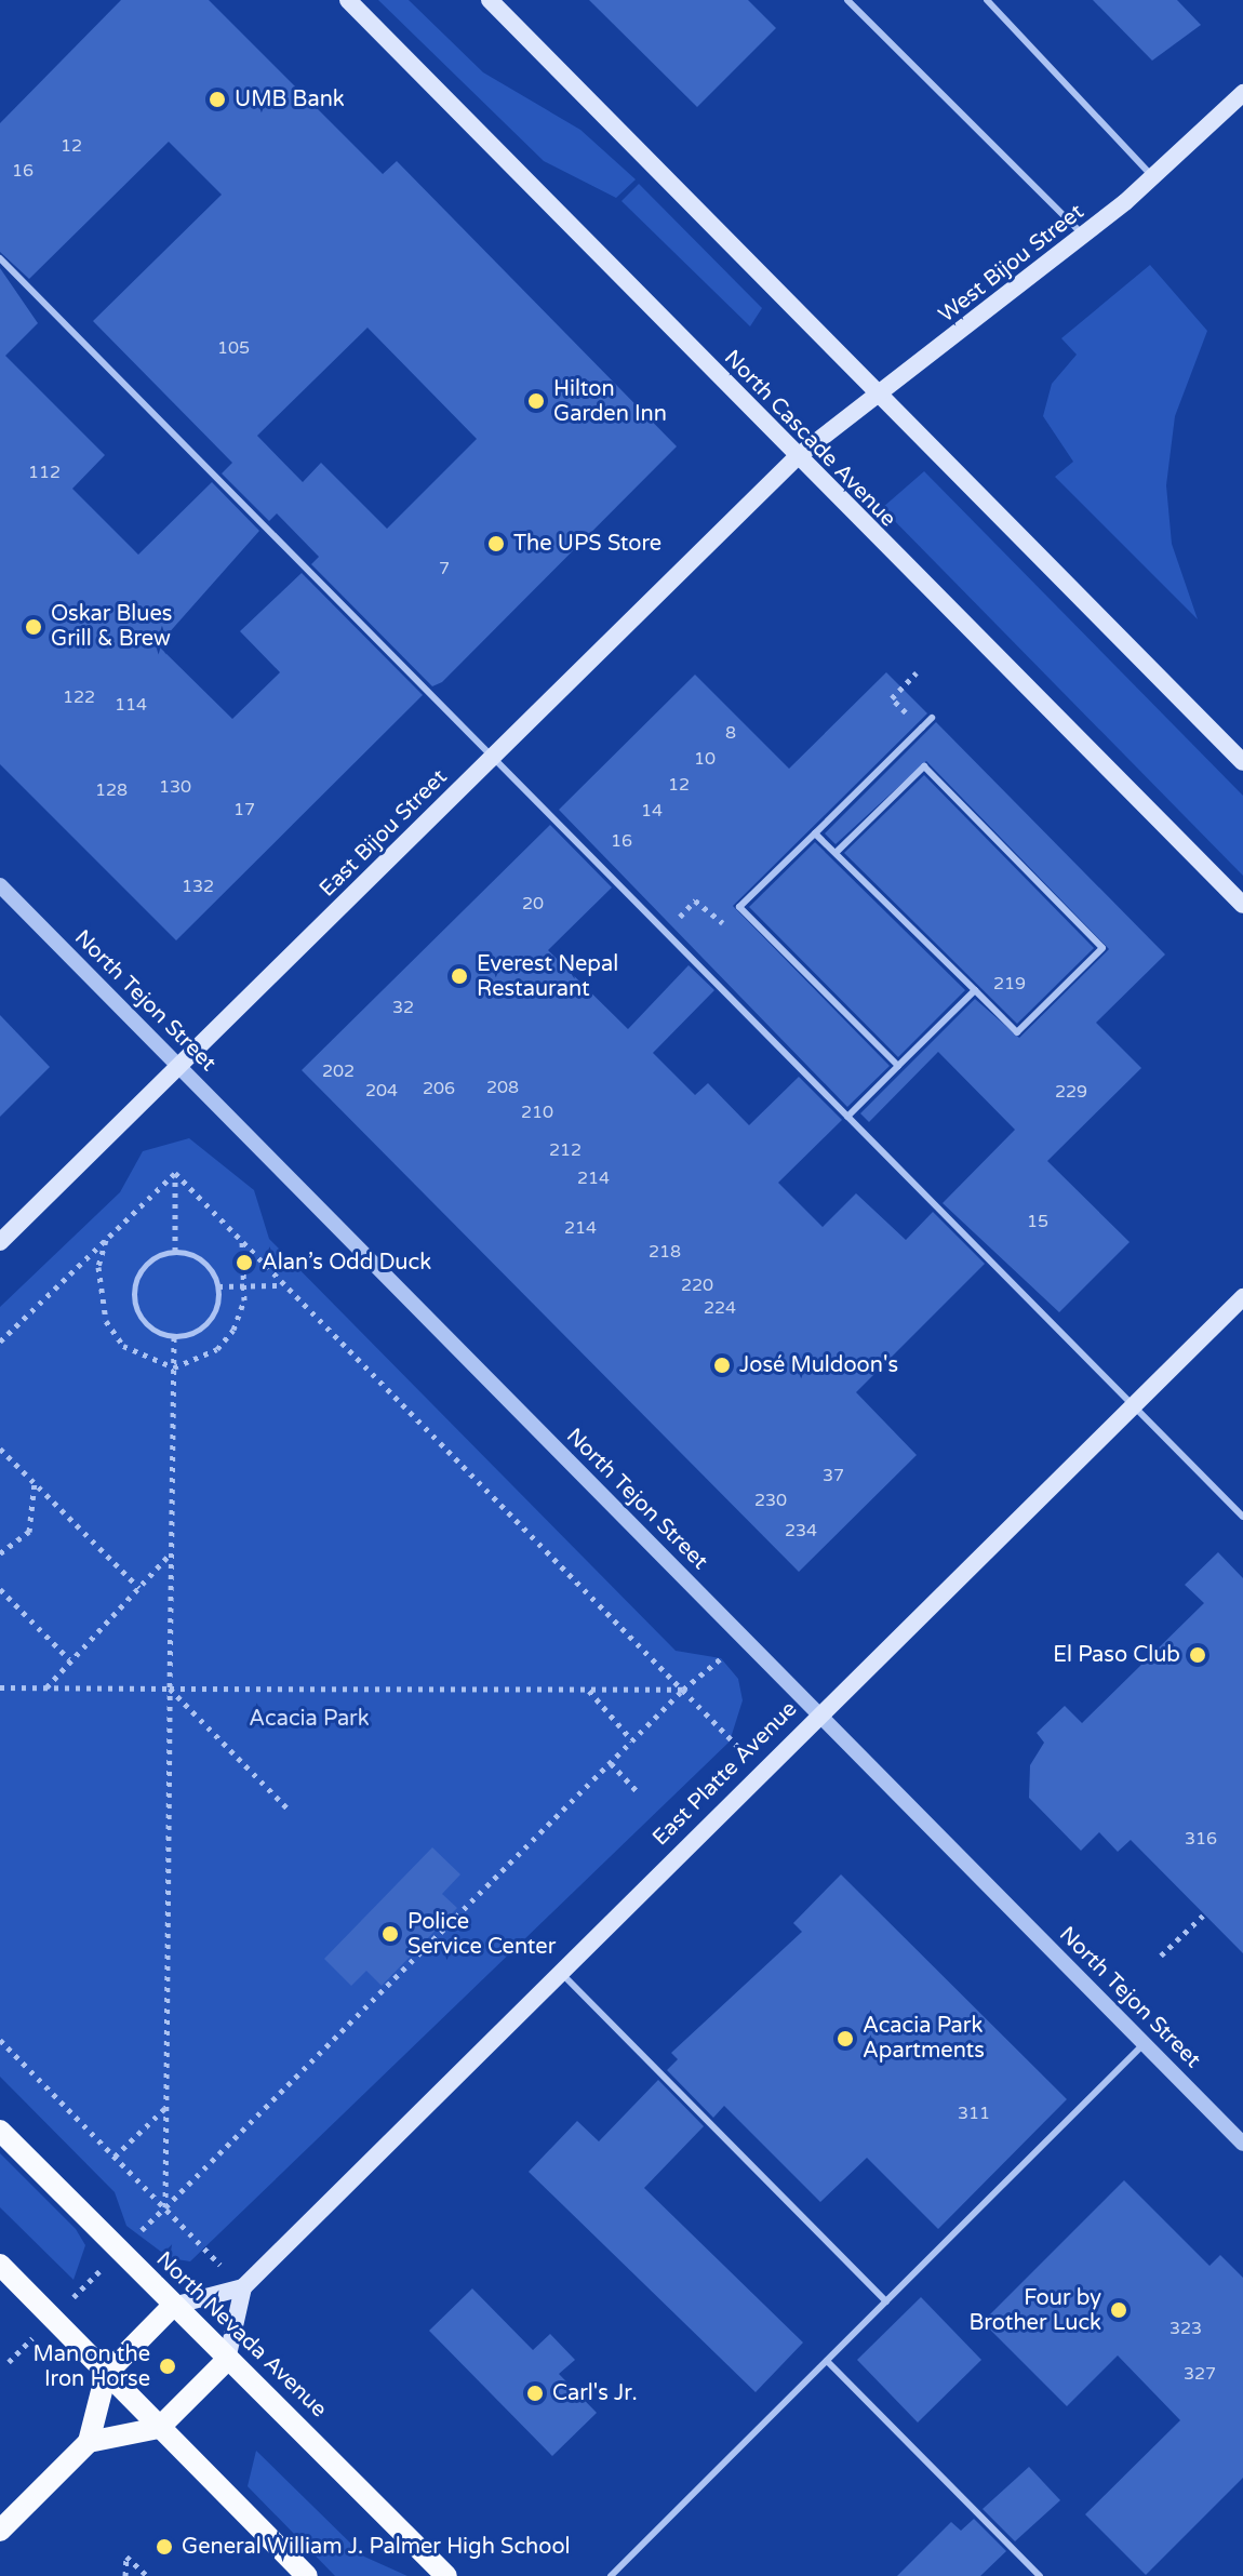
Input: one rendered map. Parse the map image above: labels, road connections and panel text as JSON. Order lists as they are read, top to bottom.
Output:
{
  "streets": {
    "main road": [
      "West Bijou Street",
      "North Cascade Avenue",
      "East Bijou Street",
      "East Platte Avenue",
      "North Nevada Avenue"
    ],
    "street": ["North Tejon Street"]
  },
  "crossings": [
    ["West Bijou Street", "North Cascade Avenue"],
    ["West Bijou Street", "East Bijou Street"],
    ["North Cascade Avenue", "East Bijou Street"],
    ["East Bijou Street", "North Tejon Street"],
    ["North Tejon Street", "East Platte Avenue"]
  ],
  "parks": ["Acacia Park"],
  "places": [
    "UMB Bank",
    "Hilton Garden Inn",
    "The UPS Store",
    "Oskar Blues Grill & Brew",
    "Everest Nepal Restaurant",
    "Alan’s Odd Duck",
    "José Muldoon's",
    "El Paso Club",
    "Police Service Center",
    "Acacia Park Apartments",
    "Four by Brother Luck",
    "Man on the Iron Horse",
    "Carl's Jr.",
    "General William J. Palmer High School"
  ],
  "house_numbers": [
    "12",
    "16",
    "105",
    "112",
    "7",
    "122",
    "114",
    "8",
    "10",
    "12",
    "130",
    "128",
    "17",
    "14",
    "16",
    "132",
    "20",
    "219",
    "32",
    "202",
    "208",
    "206",
    "204",
    "229",
    "210",
    "212",
    "214",
    "15",
    "214",
    "218",
    "220",
    "224",
    "37",
    "230",
    "234",
    "316",
    "311",
    "323",
    "327"
  ]
}
